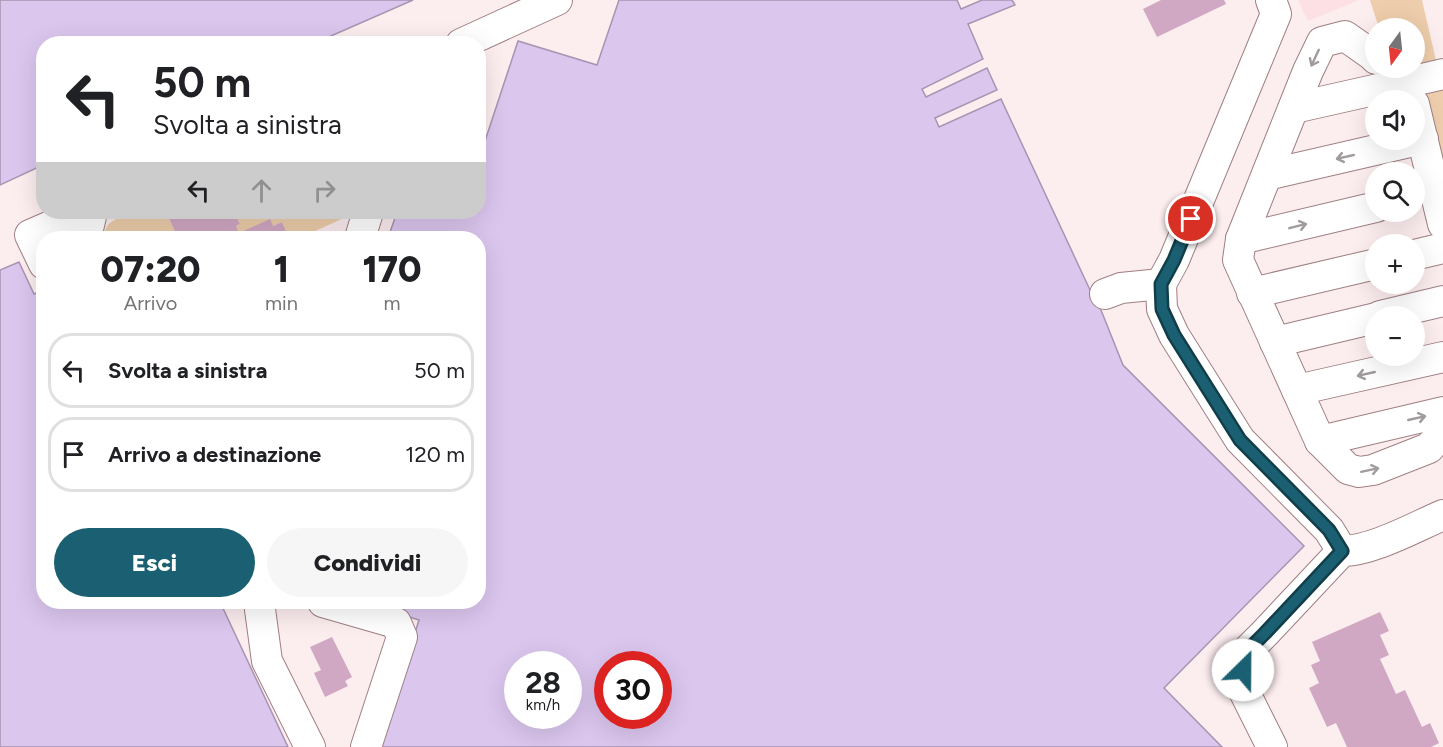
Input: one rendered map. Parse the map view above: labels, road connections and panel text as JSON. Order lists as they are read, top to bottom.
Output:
{
  "north": "bottom",
  "page": {
    "map_buttons": ["+", "−"],
    "turn": ["50 m", "Svolta a sinistra"],
    "eta": [
      "07:20",
      "Arrivo",
      "1",
      "min",
      "170",
      "m"
    ],
    "list": [
      {
        "name": "Svolta a sinistra",
        "value": "50 m"
      },
      {
        "name": "Arrivo a destinazione",
        "value": "120 m"
      }
    ],
    "buttons": ["Esci", "Condividi"],
    "speed": "28 km/h",
    "limit": "30"
  }
}
